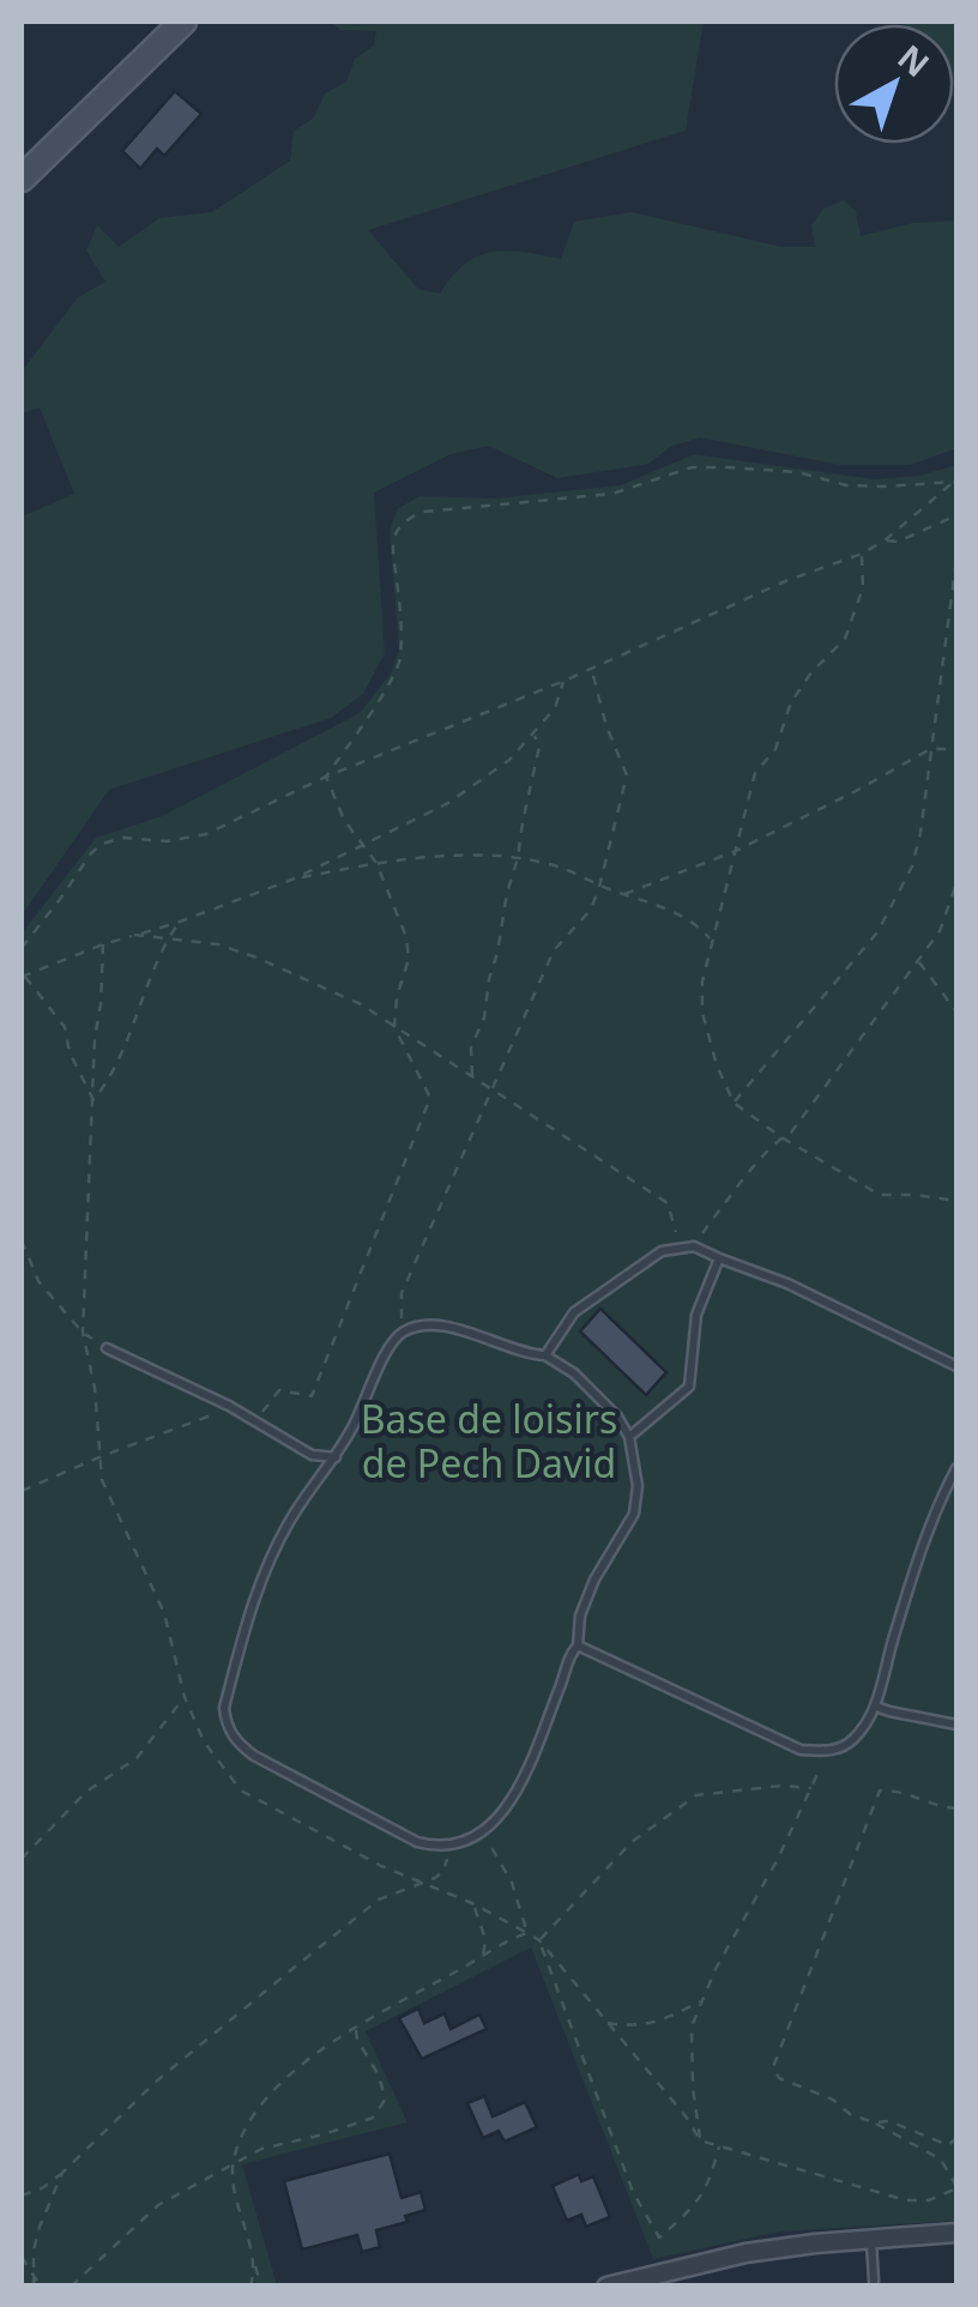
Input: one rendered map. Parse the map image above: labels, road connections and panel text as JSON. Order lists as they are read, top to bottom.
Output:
{
  "parks": ["Base de loisirs de Pech David"],
  "north": "top right"
}
